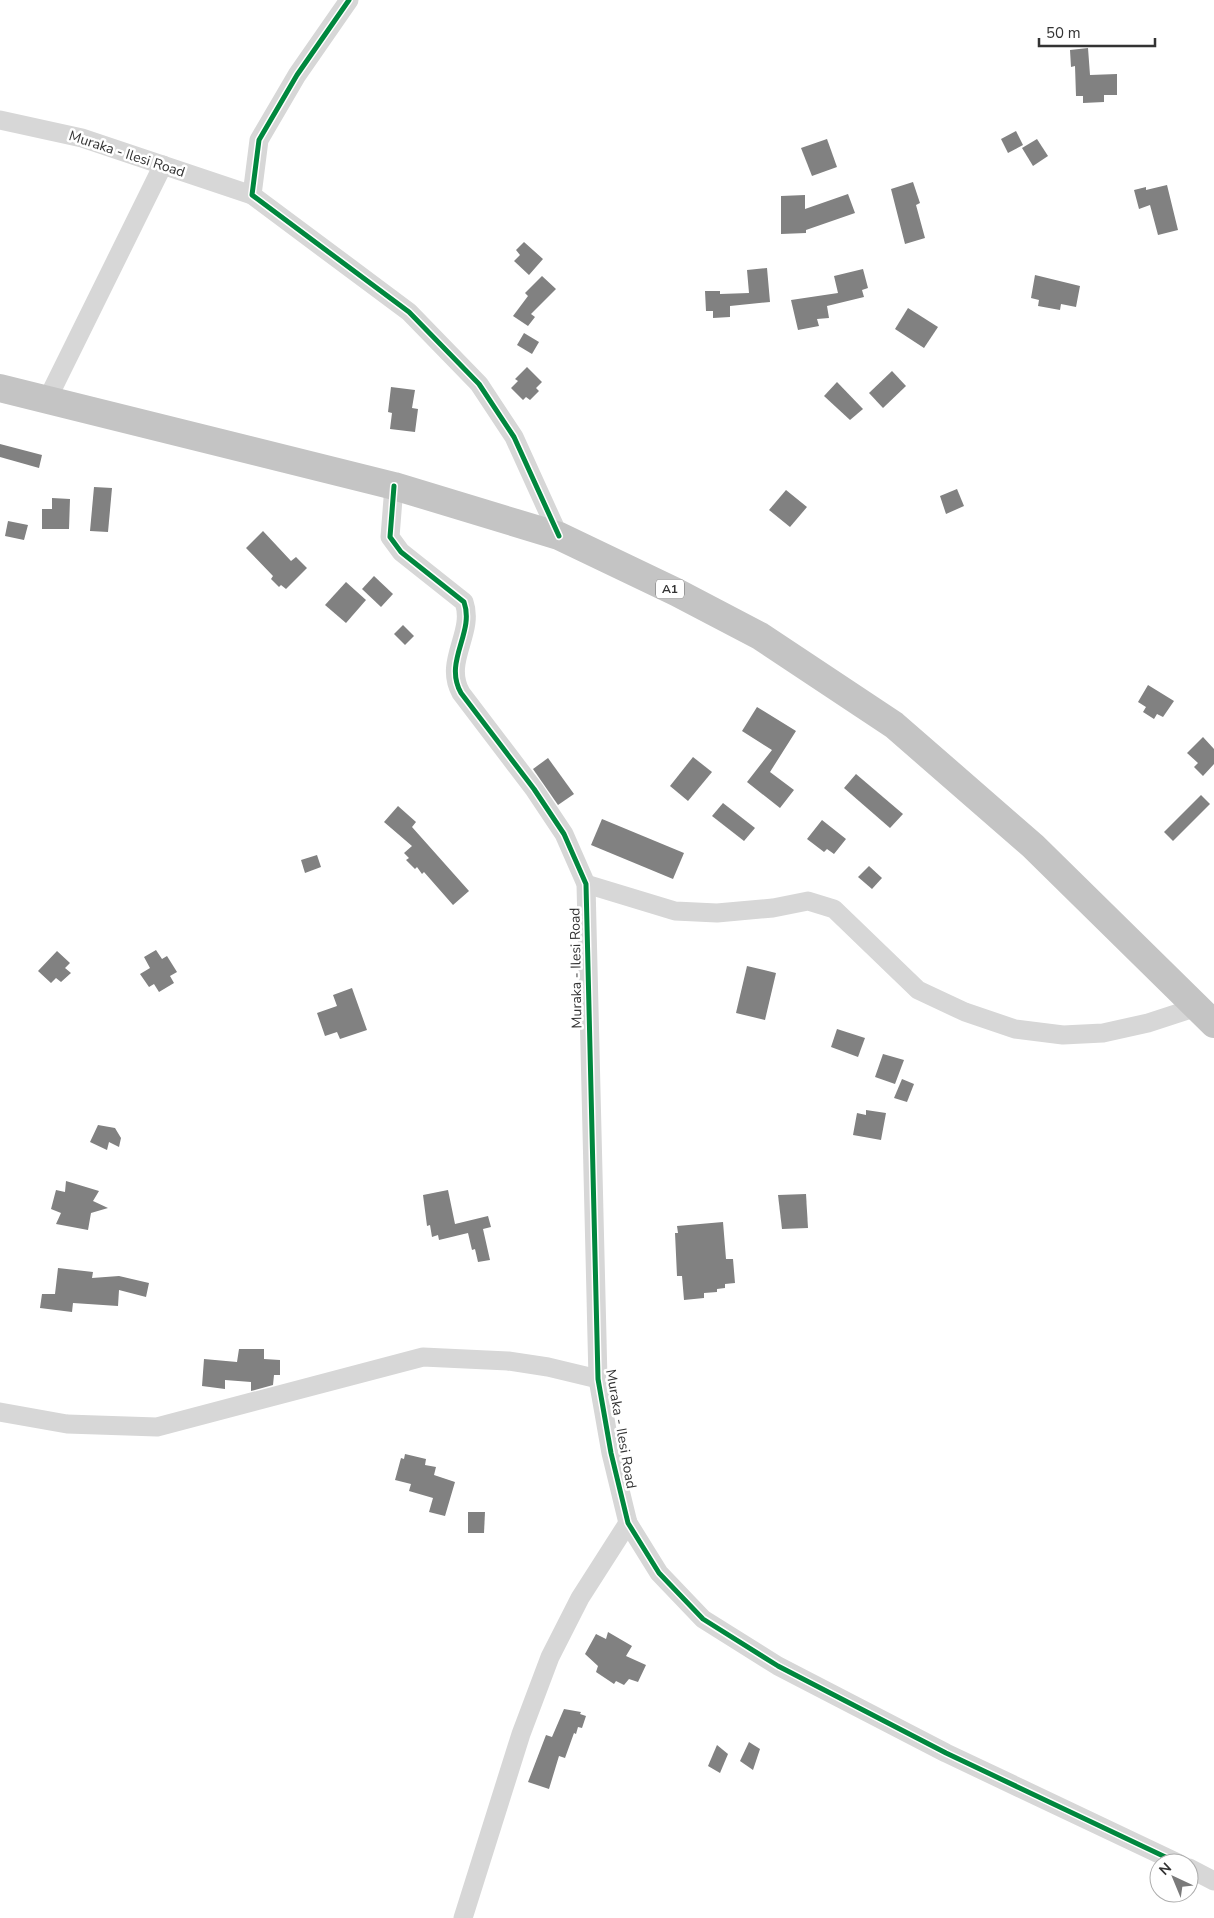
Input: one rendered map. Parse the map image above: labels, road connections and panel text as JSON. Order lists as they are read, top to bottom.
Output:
{
  "streets": {
    "highway": ["A1"],
    "street": ["Muraka - Ilesi Road"]
  },
  "crossings": [
    ["Muraka - Ilesi Road", "A1"]
  ],
  "scale_bar": "50 m",
  "north": "top left"
}
